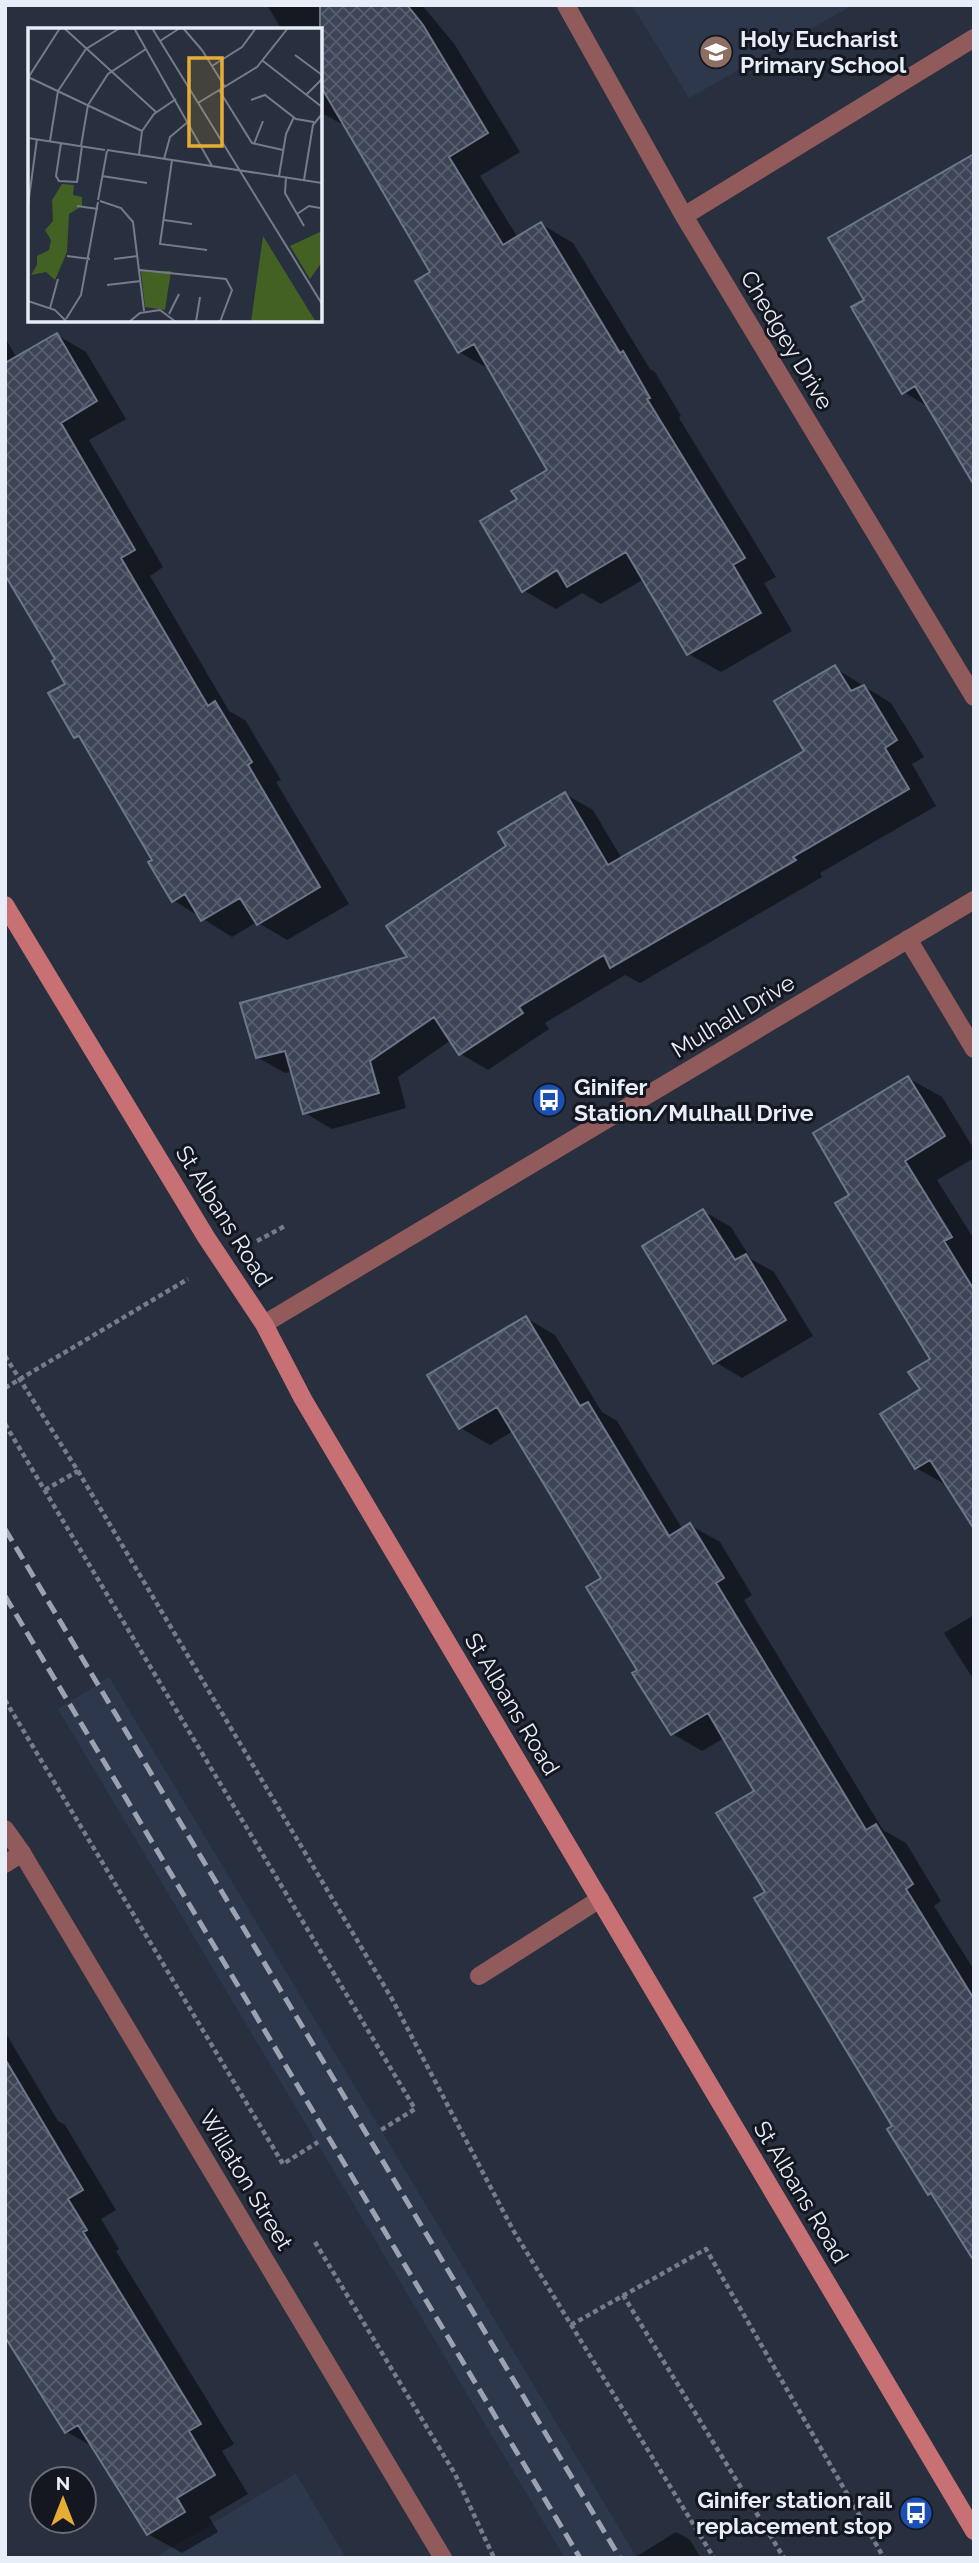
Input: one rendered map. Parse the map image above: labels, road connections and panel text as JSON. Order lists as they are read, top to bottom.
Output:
{
  "streets": {
    "main road": ["St Albans Road"],
    "street": ["Chedgey Drive", "Mulhall Drive", "Willaton Street"]
  },
  "crossings": [
    ["Mulhall Drive", "St Albans Road"]
  ],
  "places": {
    "school or university": ["Holy Eucharist Primary School"],
    "bus stop": ["Ginifer Station/Mulhall Drive", "Ginifer station rail replacement stop"]
  },
  "north": "top"
}
